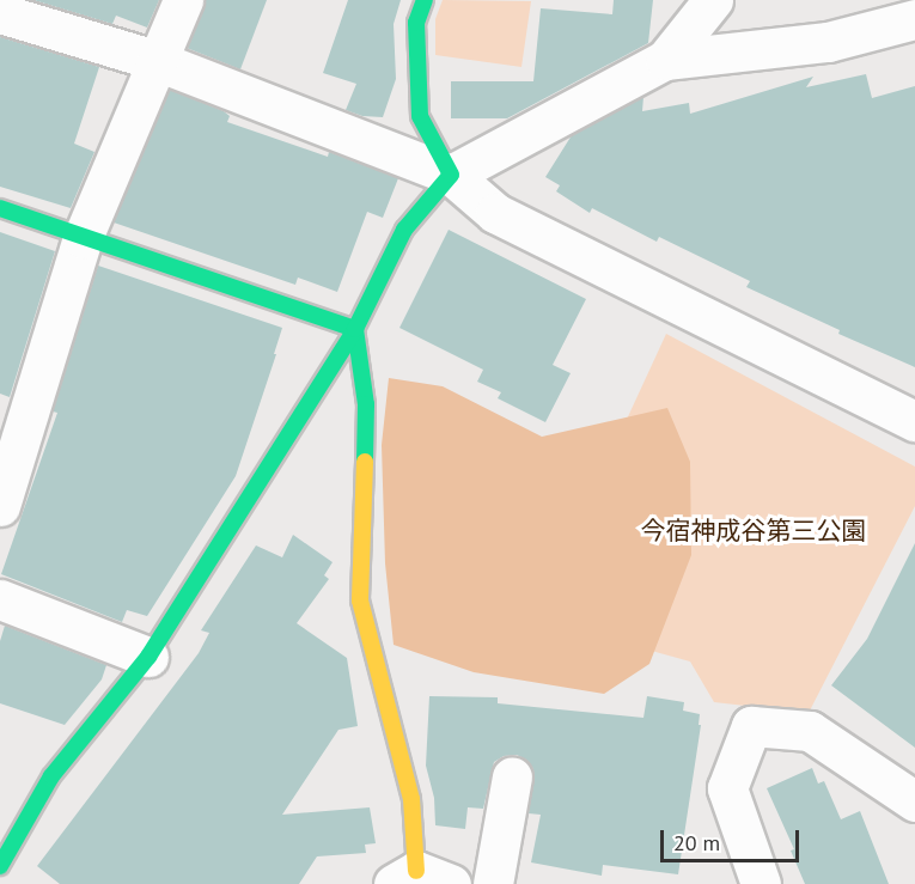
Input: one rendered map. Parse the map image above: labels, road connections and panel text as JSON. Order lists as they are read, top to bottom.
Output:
{
  "parks": ["今宿神成谷第三公園"],
  "scale_bar": "20 m"
}
